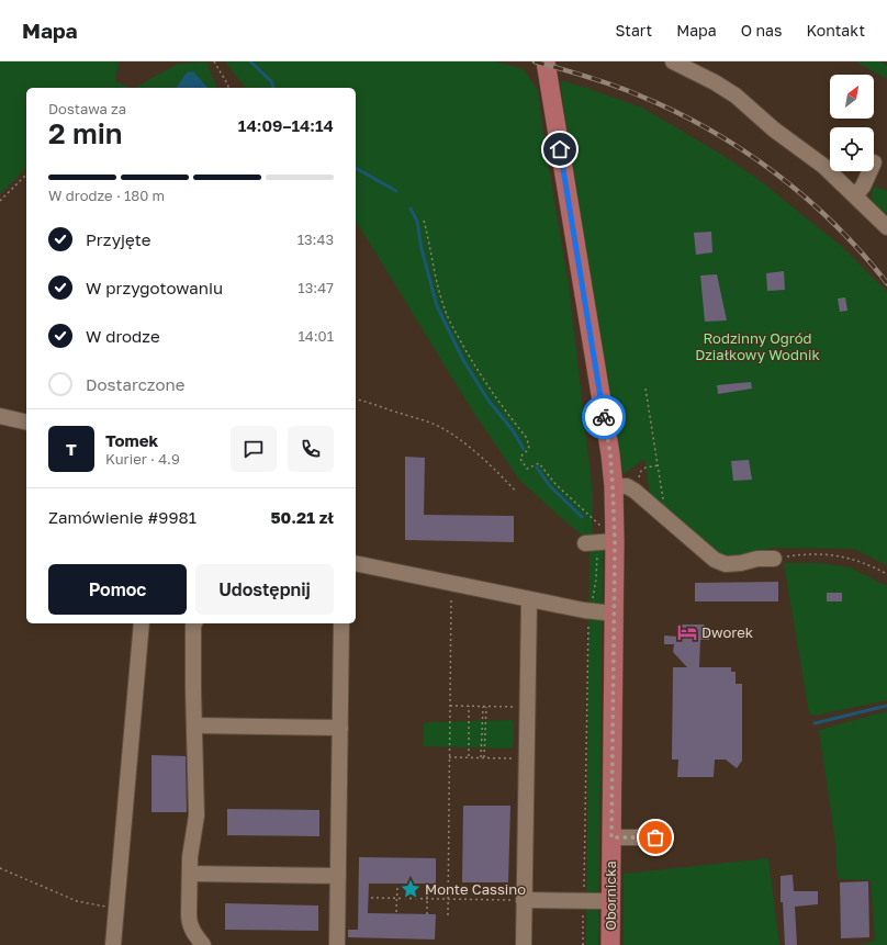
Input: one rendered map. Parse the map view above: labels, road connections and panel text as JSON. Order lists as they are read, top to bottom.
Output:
{
  "streets": {
    "main road": ["Obornicka"]
  },
  "parks": ["Rodzinny Ogród Działkowy Wodnik"],
  "places": {
    "hotel": ["Dworek"],
    "place": ["Monte Cassino"]
  },
  "north": "top right",
  "page": {
    "header": "Mapa",
    "nav": [
      "Start",
      "Mapa",
      "O nas",
      "Kontakt"
    ],
    "heading": ["2 min", "Dostawa za", "14:09–14:14"],
    "panel": [
      "Tomek",
      "Kurier · 4.9",
      "Zamówienie #9981",
      "50.21 zł"
    ],
    "bar": "W drodze · 180 m",
    "list": [
      ["Przyjęte", "13:43"],
      ["W przygotowaniu", "13:47"],
      ["W drodze", "14:01"],
      "Dostarczone"
    ],
    "round": "T",
    "buttons": ["Pomoc", "Udostępnij"]
  }
}
